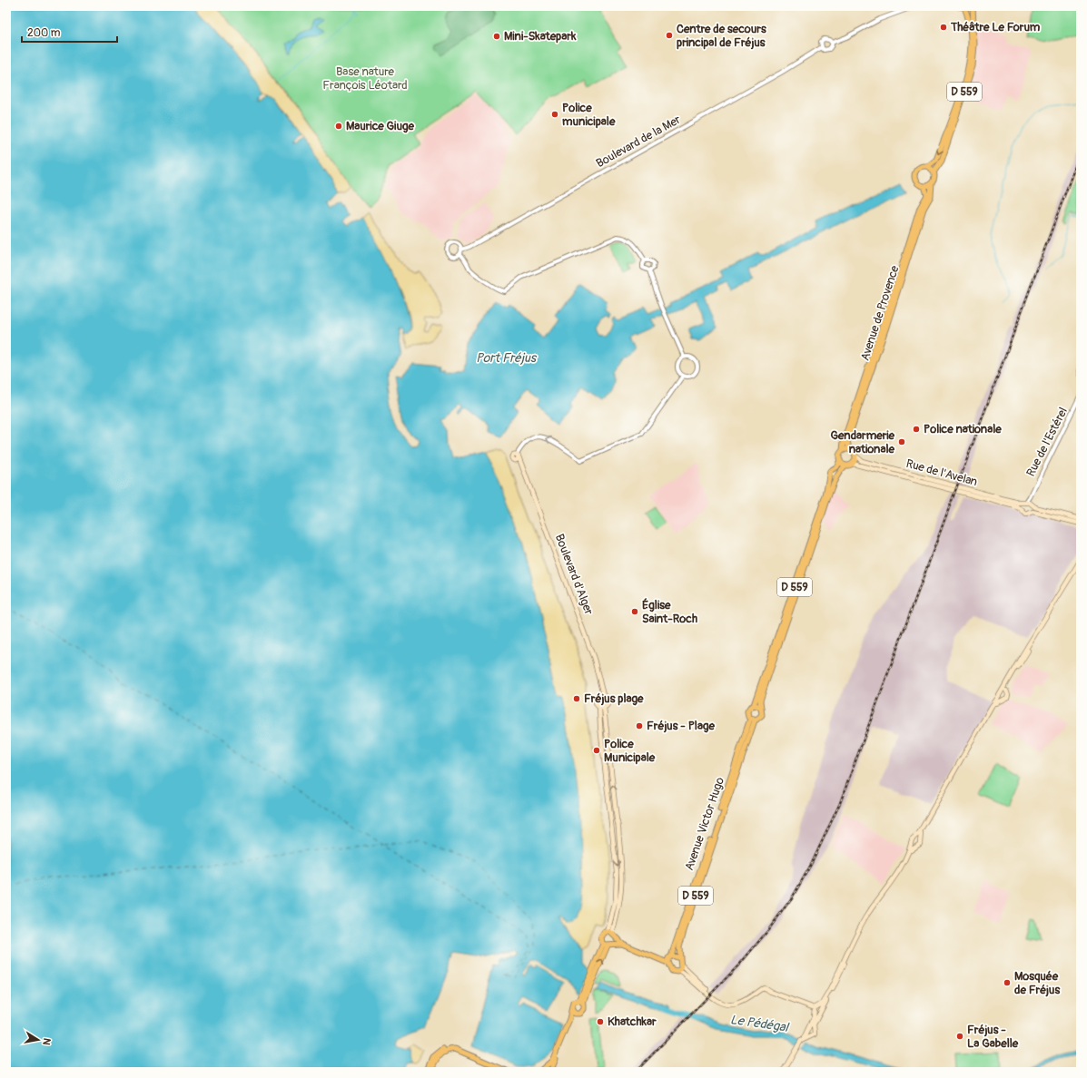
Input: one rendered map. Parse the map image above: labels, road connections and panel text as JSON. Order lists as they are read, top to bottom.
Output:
{
  "streets": {
    "main road": [
      "D 559",
      "Avenue de Provence",
      "Rue de l'Avelan",
      "Boulevard d'Alger",
      "Avenue Victor Hugo"
    ],
    "street": ["Boulevard de la Mer", "Rue de l'Estérel"]
  },
  "crossings": [
    ["D 559", "Avenue de Provence"],
    ["D 559", "Rue de l'Avelan"],
    ["D 559", "Avenue Victor Hugo"],
    ["Avenue de Provence", "Rue de l'Avelan"],
    ["Rue de l'Estérel", "Rue de l'Avelan"]
  ],
  "water": ["Port Fréjus", "Le Pédégal"],
  "parks": ["Base nature François Léotard"],
  "places": [
    "Théâtre Le Forum",
    "Centre de secours principal de Fréjus",
    "Mini-Skatepark",
    "Police municipale",
    "Maurice Giuge",
    "Police nationale",
    "Gendarmerie nationale",
    "Église Saint-Roch",
    "Fréjus plage",
    "Fréjus - Plage",
    "Police Municipale",
    "Mosquée de Fréjus",
    "Khatchkar",
    "Fréjus - La Gabelle"
  ],
  "scale_bar": "200 m",
  "north": "right"
}
